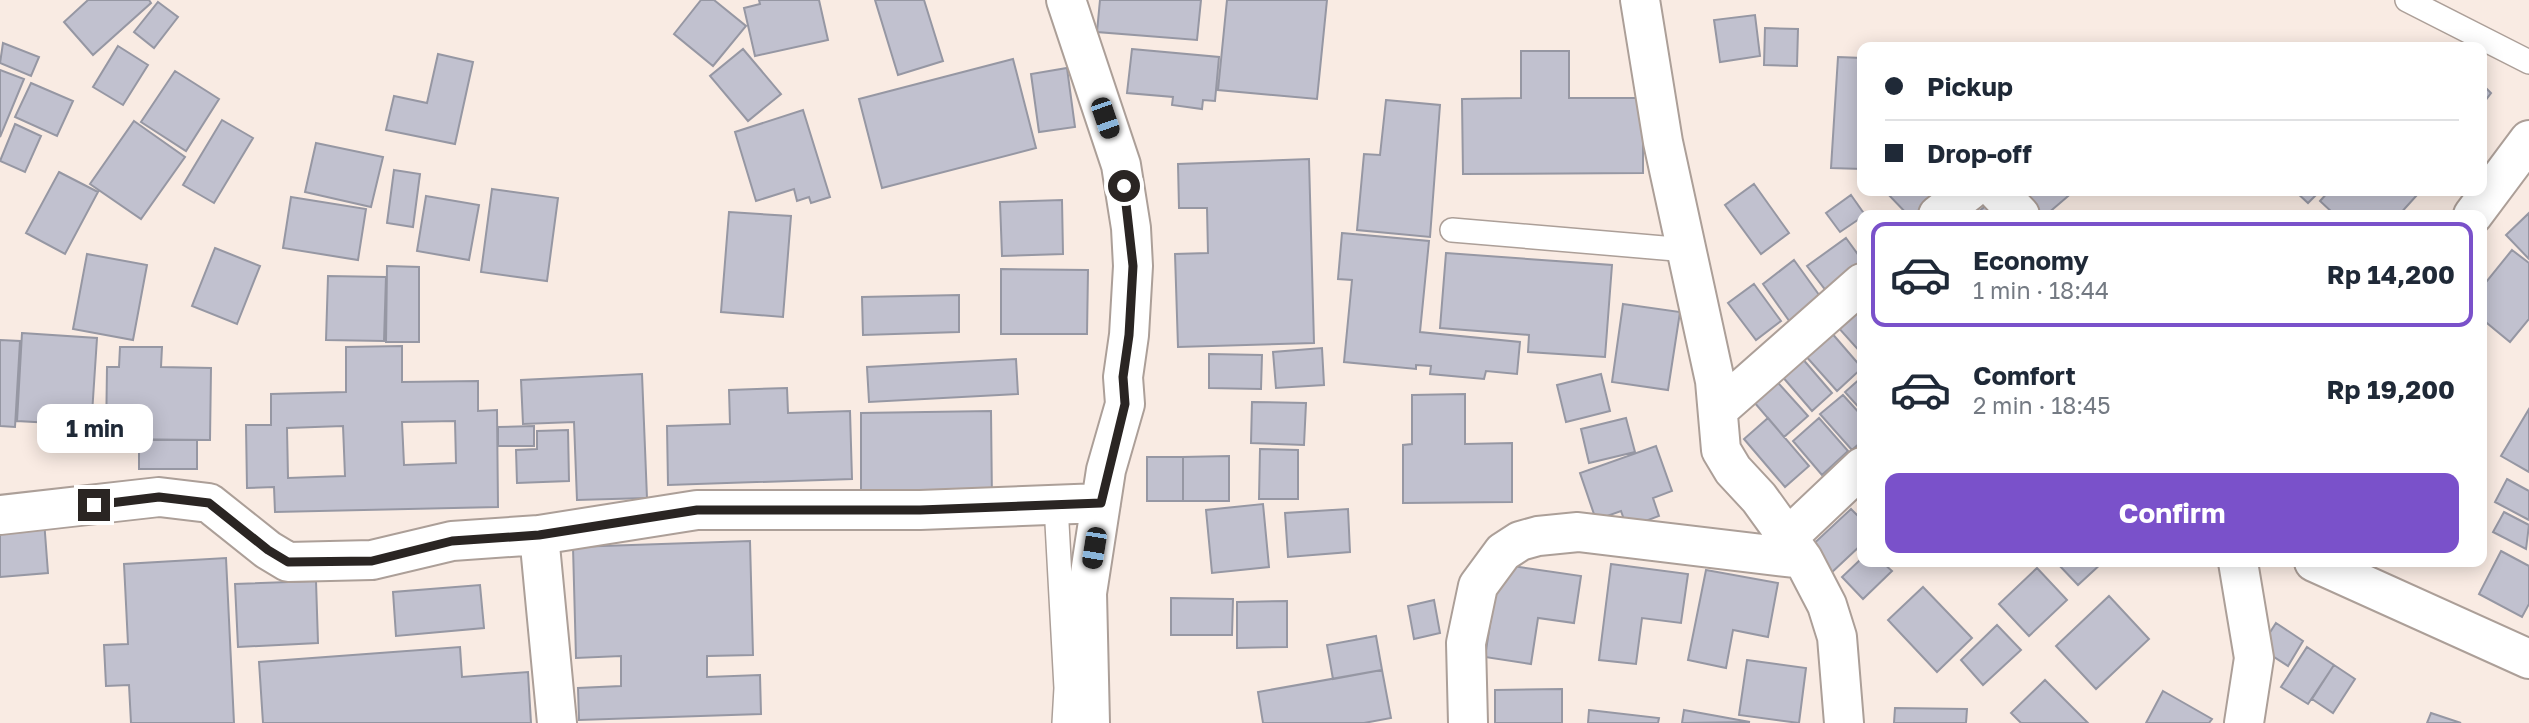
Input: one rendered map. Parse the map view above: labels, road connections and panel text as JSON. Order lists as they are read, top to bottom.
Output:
{
  "page": {
    "banner": ["Pickup", "Drop-off"],
    "list": [
      {
        "name": "Economy",
        "note": "1 min · 18:44",
        "value": "Rp 14,200"
      },
      {
        "name": "Comfort",
        "note": "2 min · 18:45",
        "value": "Rp 19,200"
      }
    ],
    "bubble": "1 min",
    "buttons": "Confirm"
  }
}
